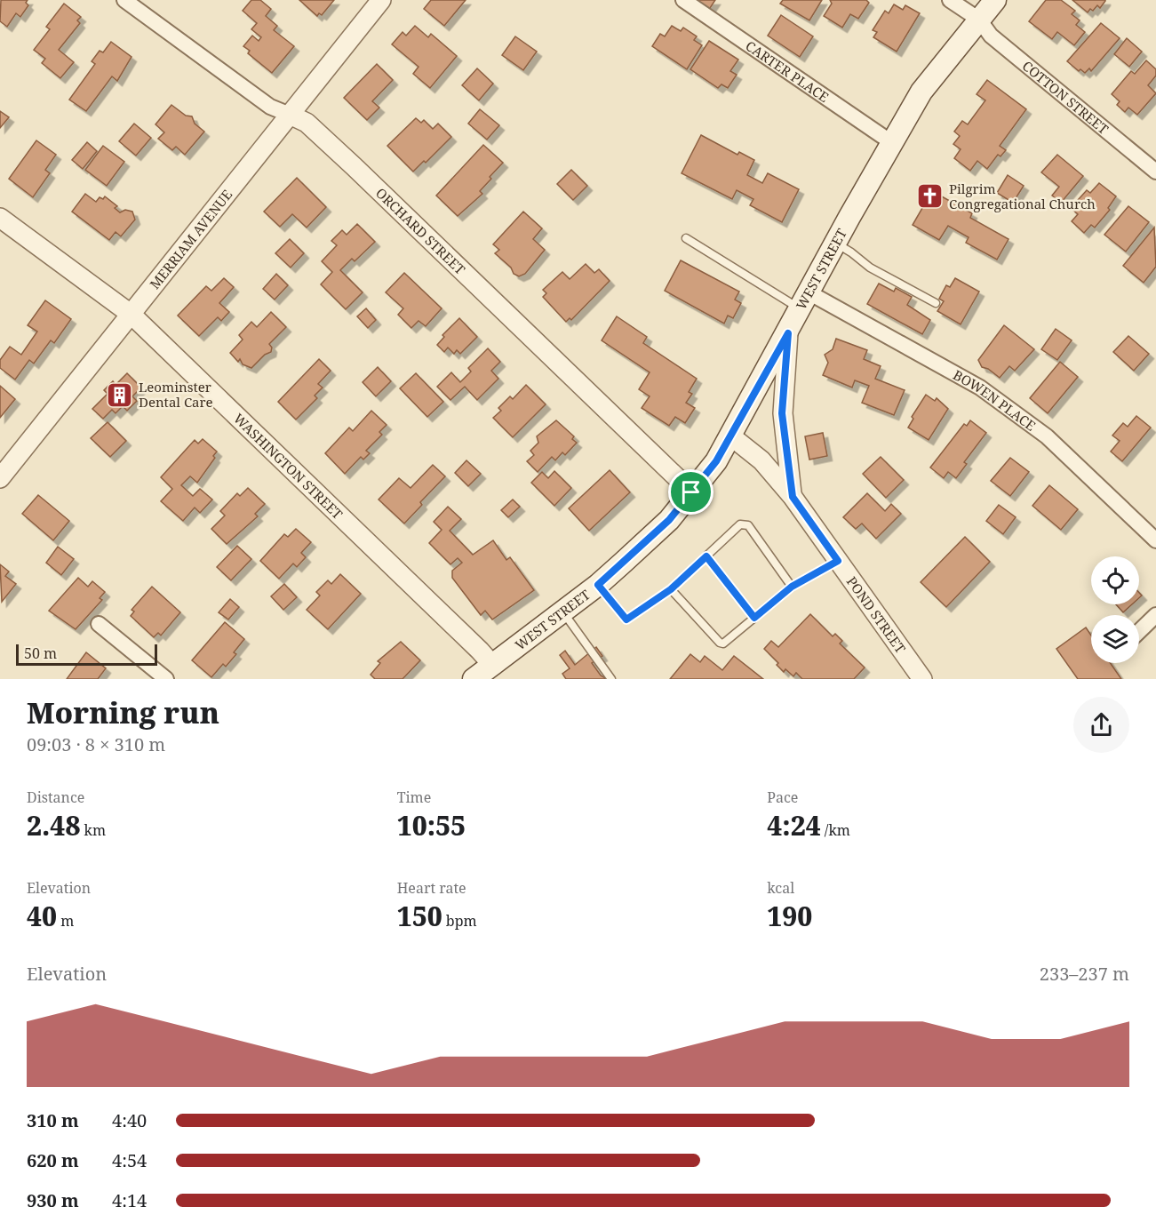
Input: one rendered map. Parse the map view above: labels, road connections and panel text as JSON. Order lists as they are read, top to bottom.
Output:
{
  "streets": {
    "main road": ["WEST STREET"],
    "street": [
      "CARTER PLACE",
      "COTTON STREET",
      "ORCHARD STREET",
      "MERRIAM AVENUE",
      "BOWEN PLACE",
      "WASHINGTON STREET",
      "POND STREET"
    ]
  },
  "crossings": [
    ["CARTER PLACE", "WEST STREET"],
    ["COTTON STREET", "WEST STREET"],
    ["ORCHARD STREET", "MERRIAM AVENUE"],
    ["ORCHARD STREET", "WEST STREET"],
    ["MERRIAM AVENUE", "WASHINGTON STREET"],
    ["WEST STREET", "BOWEN PLACE"],
    ["WEST STREET", "WASHINGTON STREET"],
    ["WEST STREET", "POND STREET"]
  ],
  "places": {
    "church": ["Pilgrim Congregational Church"],
    "building": ["Leominster Dental Care"]
  },
  "scale_bar": "50 m",
  "page": {
    "scale": "50 m",
    "heading": ["Morning run", "09:03 · 8 × 310 m"],
    "stats": [
      ["Distance", "2.48 km"],
      ["Time", "10:55"],
      ["Pace", "4:24 /km"],
      ["Elevation", "40 m"],
      ["Heart rate", "150 bpm"],
      ["kcal", "190"]
    ],
    "chart": ["Elevation", "233–237 m"],
    "list": [
      {
        "name": "310 m",
        "note": "4:40"
      },
      {
        "name": "620 m",
        "note": "4:54"
      },
      {
        "name": "930 m",
        "note": "4:14"
      }
    ]
  }
}
